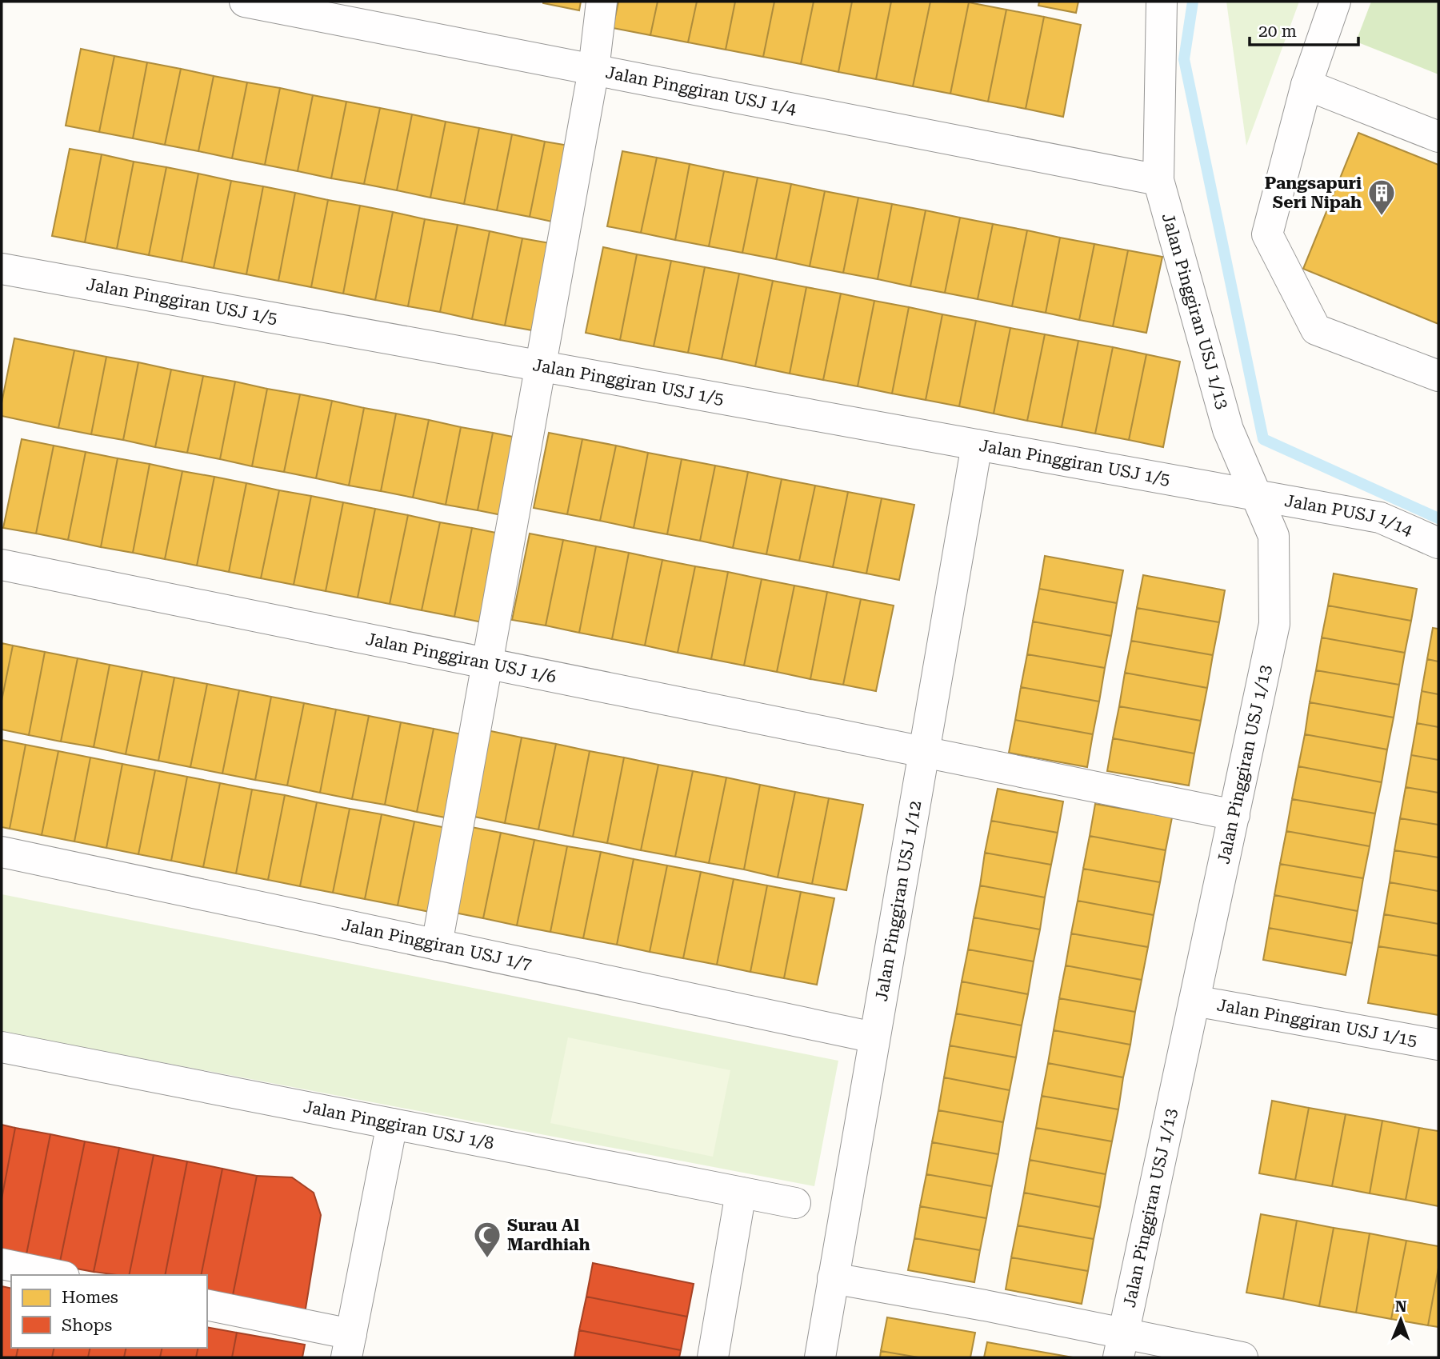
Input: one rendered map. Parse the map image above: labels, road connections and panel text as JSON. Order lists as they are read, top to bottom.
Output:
{
  "streets": {
    "street": [
      "Jalan Pinggiran USJ 1/4",
      "Jalan Pinggiran USJ 1/5",
      "Jalan Pinggiran USJ 1/13",
      "Jalan PUSJ 1/14",
      "Jalan Pinggiran USJ 1/6",
      "Jalan Pinggiran USJ 1/12",
      "Jalan Pinggiran USJ 1/7",
      "Jalan Pinggiran USJ 1/15",
      "Jalan Pinggiran USJ 1/8"
    ]
  },
  "crossings": [
    ["Jalan Pinggiran USJ 1/4", "Jalan Pinggiran USJ 1/13"],
    ["Jalan Pinggiran USJ 1/5", "Jalan Pinggiran USJ 1/13"],
    ["Jalan Pinggiran USJ 1/5", "Jalan PUSJ 1/14"],
    ["Jalan Pinggiran USJ 1/5", "Jalan Pinggiran USJ 1/12"],
    ["Jalan Pinggiran USJ 1/13", "Jalan PUSJ 1/14"],
    ["Jalan Pinggiran USJ 1/13", "Jalan Pinggiran USJ 1/6"],
    ["Jalan Pinggiran USJ 1/13", "Jalan Pinggiran USJ 1/15"],
    ["Jalan Pinggiran USJ 1/6", "Jalan Pinggiran USJ 1/12"],
    ["Jalan Pinggiran USJ 1/12", "Jalan Pinggiran USJ 1/7"]
  ],
  "places": {
    "building": ["Pangsapuri Seri Nipah"],
    "mosque": ["Surau Al Mardhiah"]
  },
  "legend": ["Homes", "Shops"],
  "scale_bar": "20 m",
  "north": "top"
}
